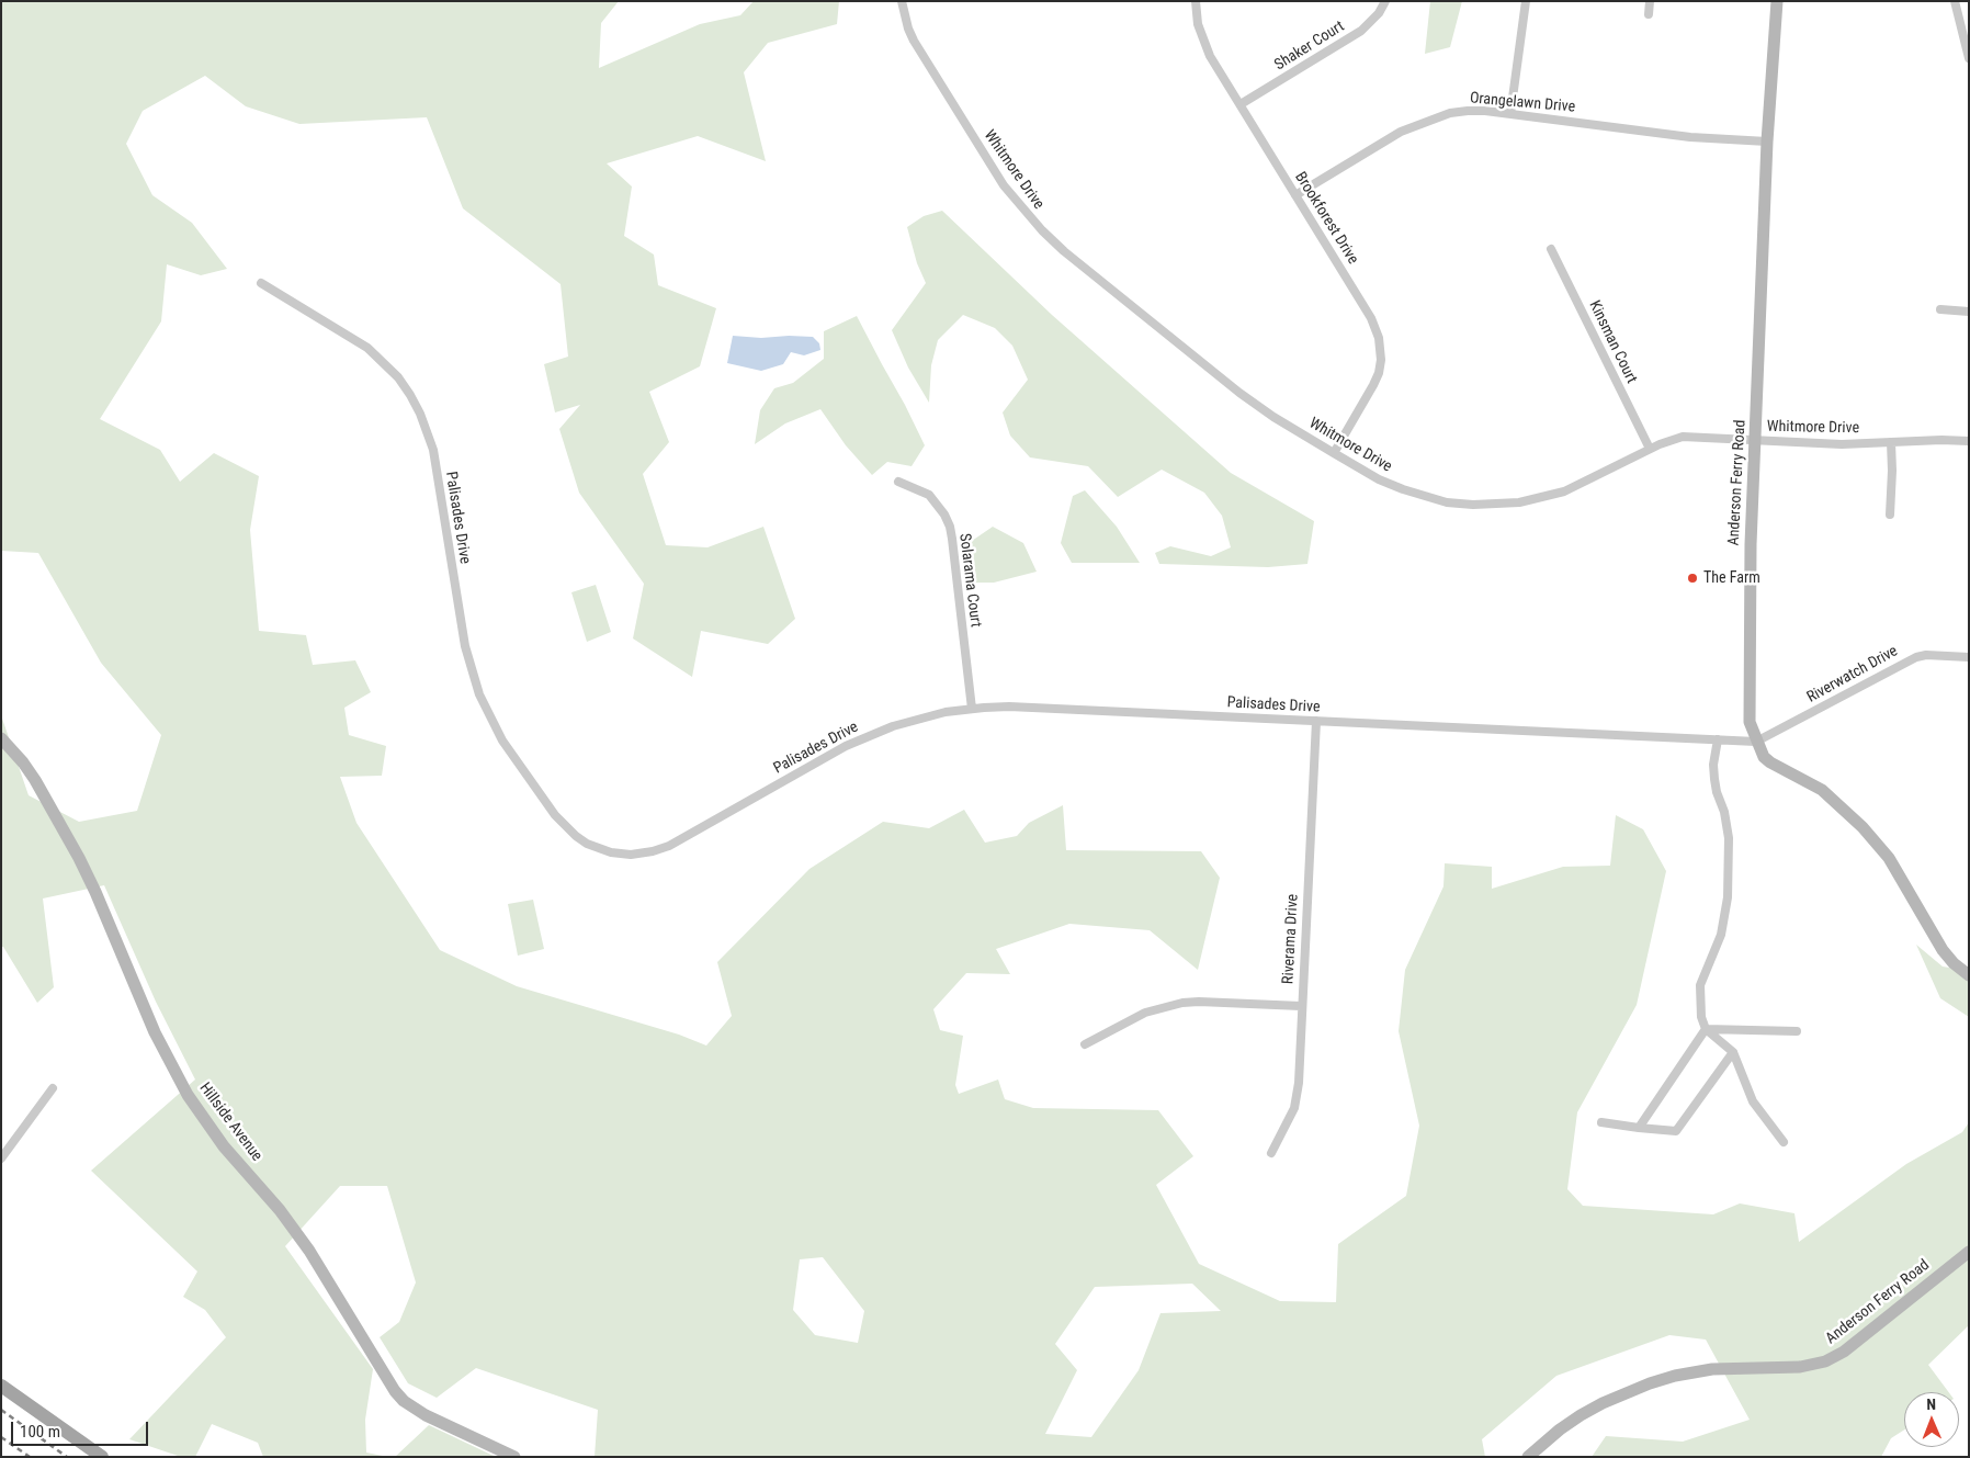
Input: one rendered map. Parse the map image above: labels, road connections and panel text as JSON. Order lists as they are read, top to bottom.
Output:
{
  "streets": {
    "street": [
      "Shaker Court",
      "Orangelawn Drive",
      "Whitmore Drive",
      "Brookforest Drive",
      "Kinsman Court",
      "Anderson Ferry Road",
      "Palisades Drive",
      "Solarama Court",
      "Riverwatch Drive",
      "Riverama Drive",
      "Hillside Avenue"
    ]
  },
  "crossings": [
    ["Shaker Court", "Brookforest Drive"],
    ["Orangelawn Drive", "Brookforest Drive"],
    ["Orangelawn Drive", "Anderson Ferry Road"],
    ["Whitmore Drive", "Brookforest Drive"],
    ["Whitmore Drive", "Kinsman Court"],
    ["Whitmore Drive", "Anderson Ferry Road"],
    ["Anderson Ferry Road", "Palisades Drive"],
    ["Anderson Ferry Road", "Riverwatch Drive"],
    ["Palisades Drive", "Solarama Court"],
    ["Palisades Drive", "Riverwatch Drive"],
    ["Palisades Drive", "Riverama Drive"]
  ],
  "places": ["The Farm"],
  "scale_bar": "100 m",
  "north": "top"
}
